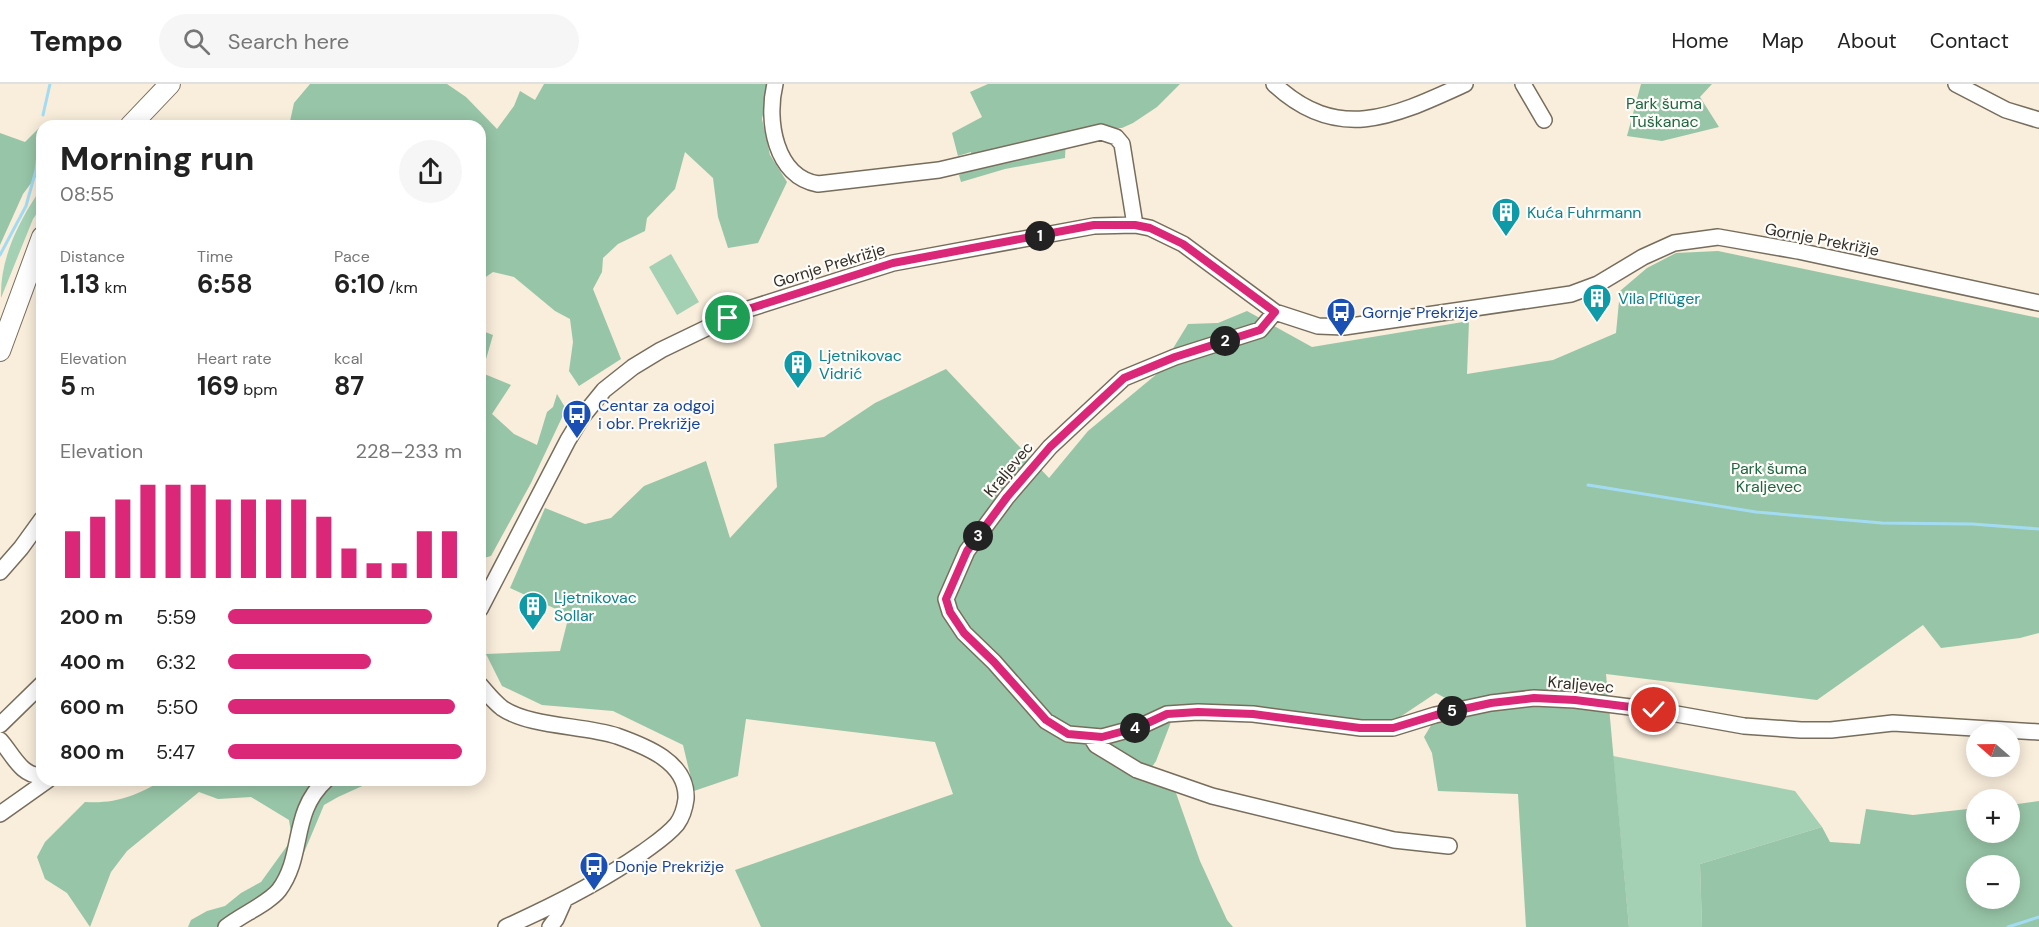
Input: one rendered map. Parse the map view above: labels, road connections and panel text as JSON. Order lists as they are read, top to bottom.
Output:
{
  "streets": {
    "street": ["Gornje Prekrižje", "Kraljevec"]
  },
  "crossings": [
    ["Gornje Prekrižje", "Kraljevec"]
  ],
  "parks": ["Park šuma Tuškanac", "Park šuma Kraljevec"],
  "places": {
    "building": [
      "Kuća Fuhrmann",
      "Vila Pflüger",
      "Ljetnikovac Vidrić",
      "Ljetnikovac Sollar"
    ],
    "bus stop": ["Gornje Prekrižje", "Centar za odgoj i obr. Prekrižje", "Donje Prekrižje"]
  },
  "north": "left",
  "page": {
    "header": "Tempo",
    "search": "Search here",
    "nav": [
      "Home",
      "Map",
      "About",
      "Contact"
    ],
    "heading": ["Morning run", "08:55"],
    "pins": [
      "1",
      "2",
      "3",
      "5",
      "4"
    ],
    "stats": [
      ["Distance", "1.13 km"],
      ["Time", "6:58"],
      ["Pace", "6:10 /km"],
      ["Elevation", "5 m"],
      ["Heart rate", "169 bpm"],
      ["kcal", "87"]
    ],
    "chart": ["Elevation", "228–233 m"],
    "list": [
      {
        "name": "200 m",
        "note": "5:59"
      },
      {
        "name": "400 m",
        "note": "6:32"
      },
      {
        "name": "600 m",
        "note": "5:50"
      },
      {
        "name": "800 m",
        "note": "5:47"
      }
    ],
    "map_buttons": ["+", "−"]
  }
}
